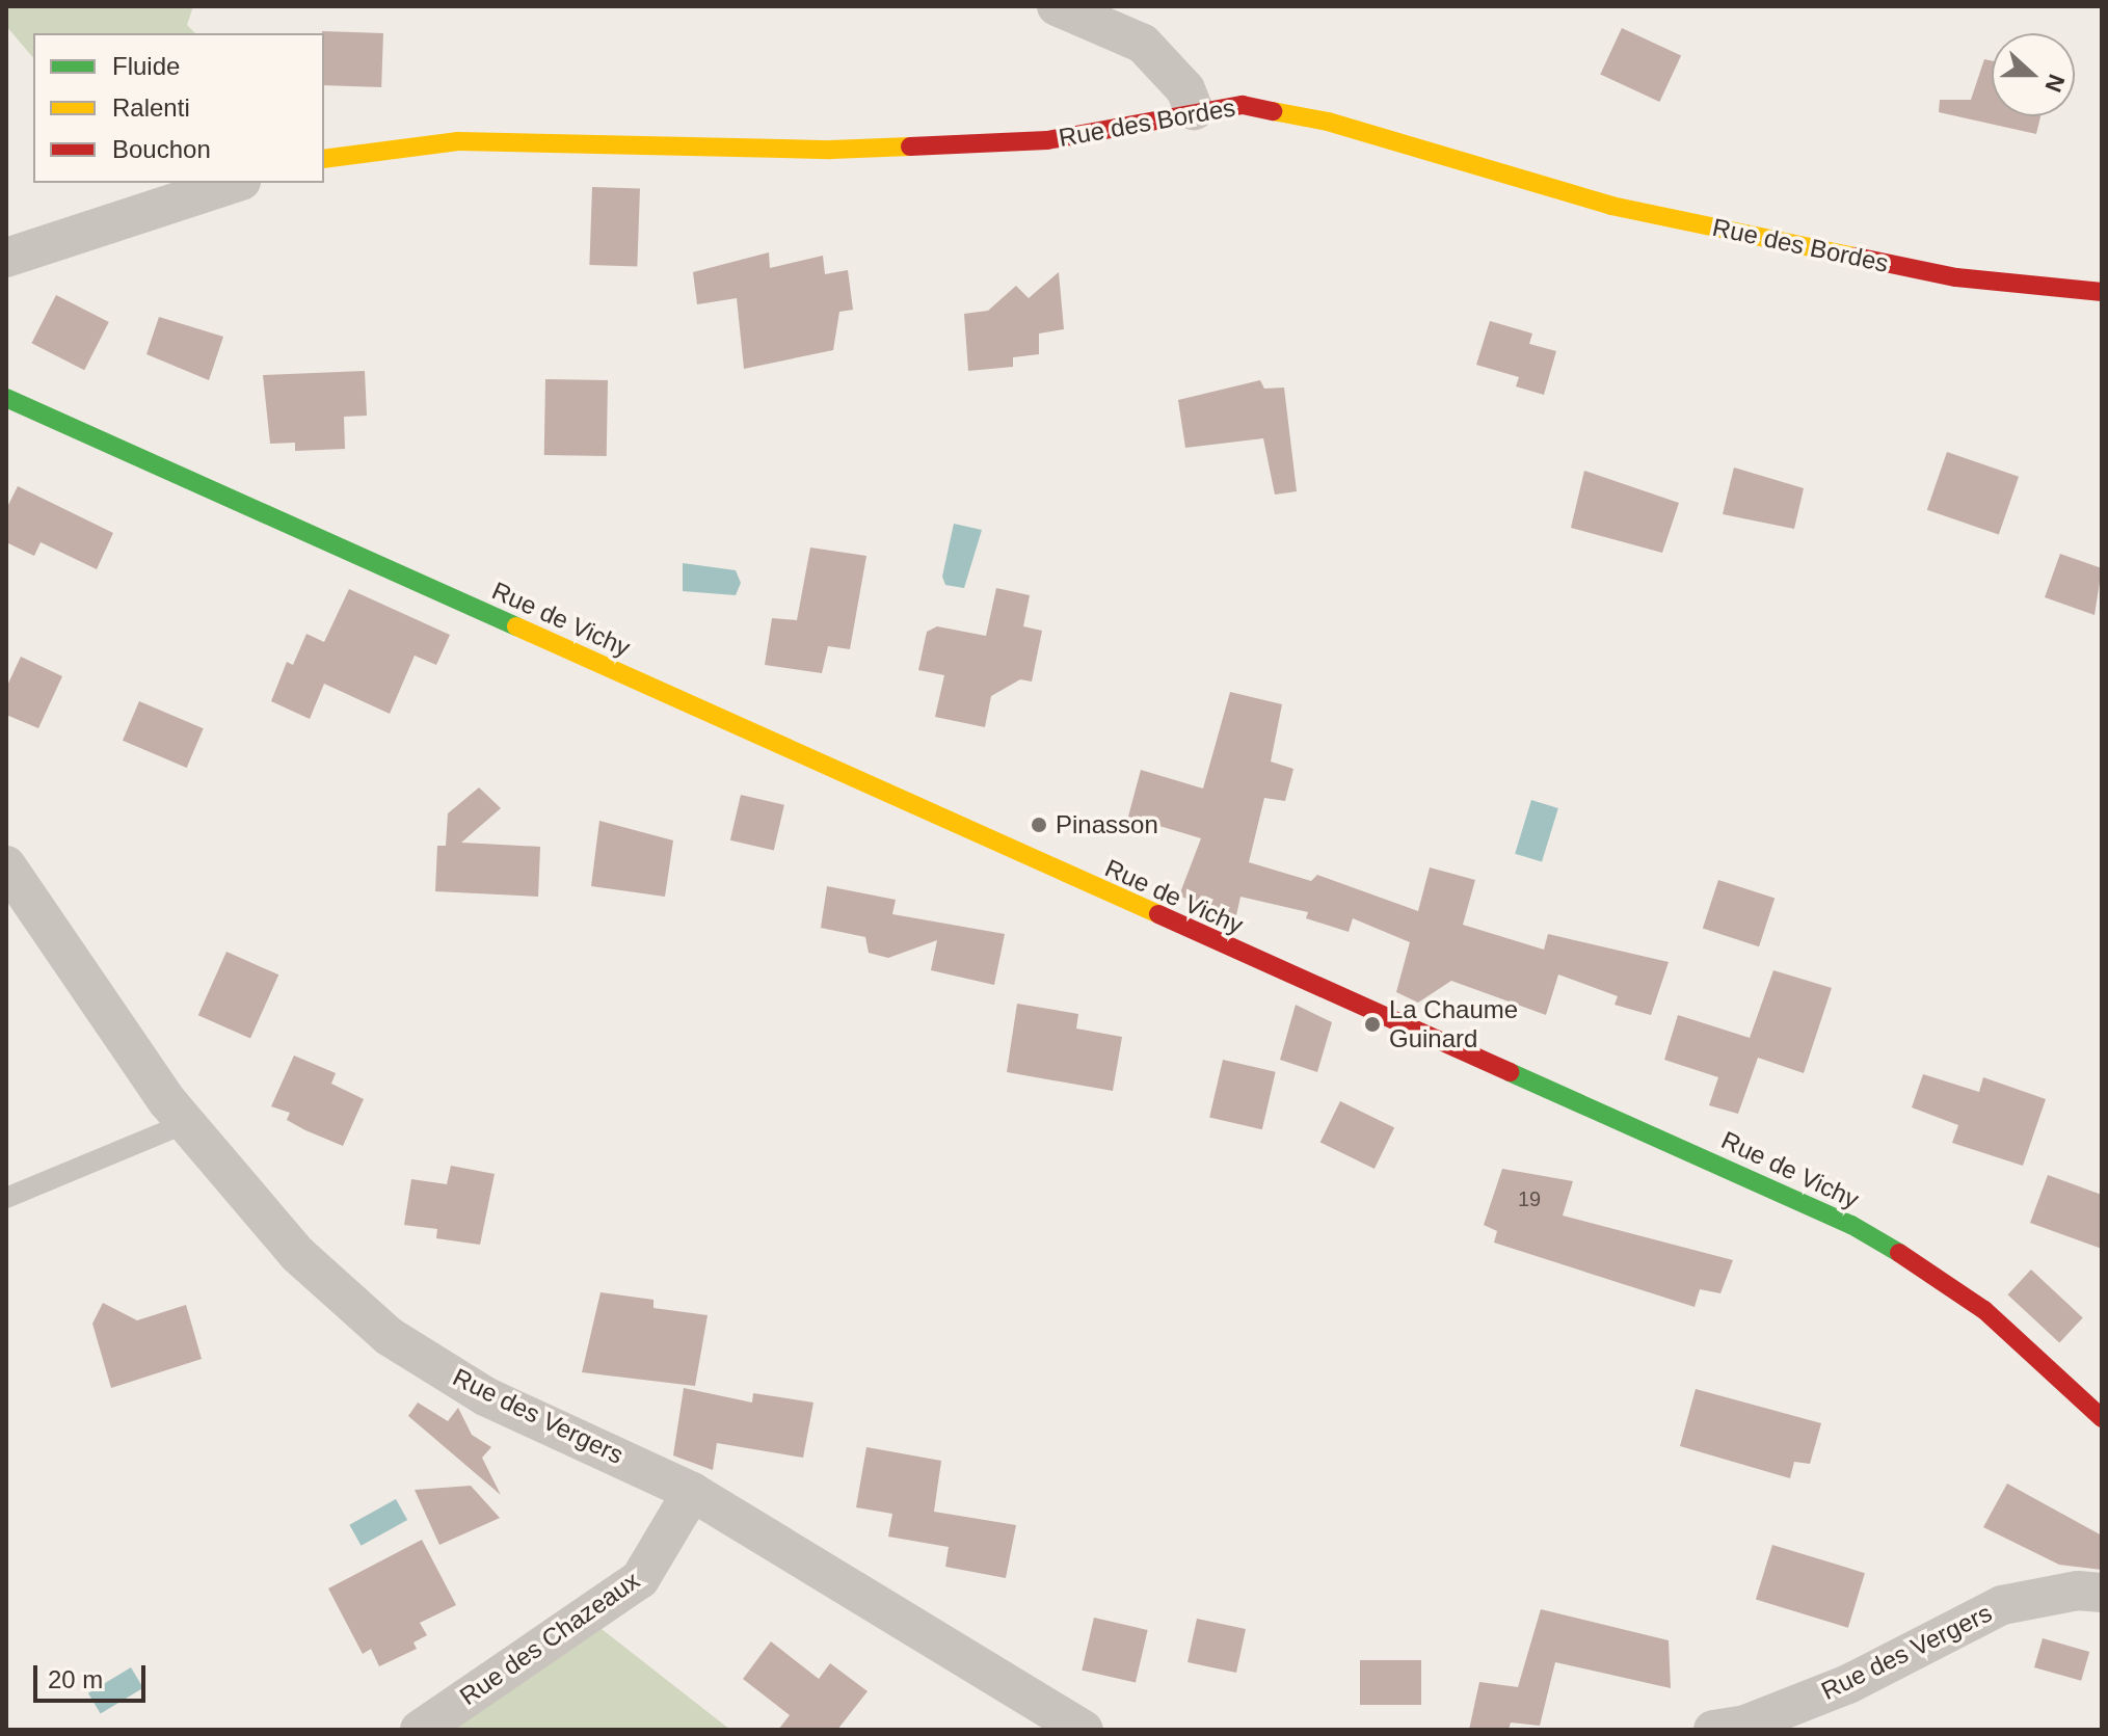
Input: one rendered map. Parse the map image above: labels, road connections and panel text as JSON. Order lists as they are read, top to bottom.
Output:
{
  "streets": {
    "street": [
      "Rue des Bordes",
      "Rue de Vichy",
      "Rue des Vergers",
      "Rue des Chazeaux"
    ]
  },
  "crossings": [
    ["Rue des Vergers", "Rue des Chazeaux"]
  ],
  "places": ["Pinasson", "La Chaume Guinard"],
  "house_numbers": ["19"],
  "legend": ["Fluide", "Ralenti", "Bouchon"],
  "scale_bar": "20 m",
  "north": "right"
}
